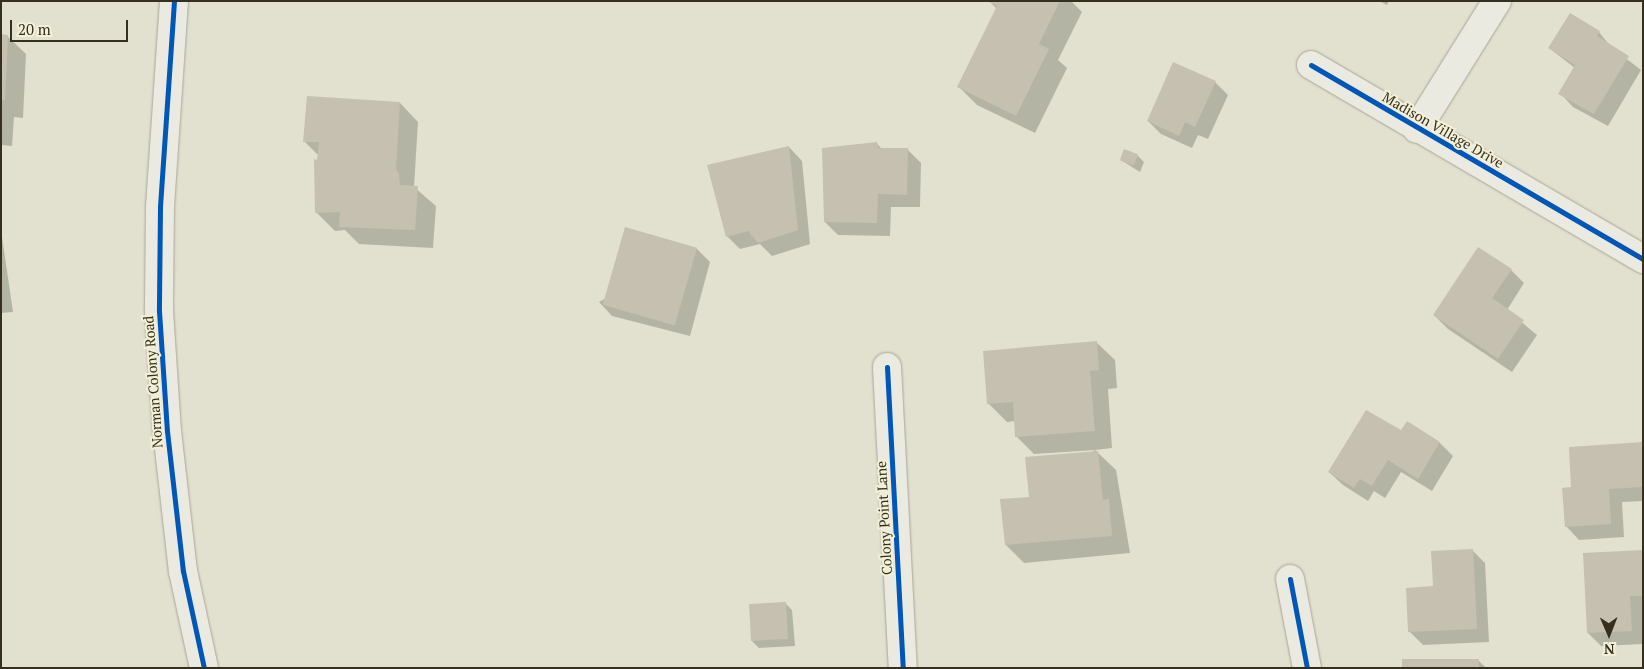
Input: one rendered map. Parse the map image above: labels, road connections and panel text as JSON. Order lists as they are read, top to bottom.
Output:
{
  "streets": {
    "street": ["Madison Village Drive", "Norman Colony Road", "Colony Point Lane"]
  },
  "scale_bar": "20 m",
  "north": "bottom"
}
